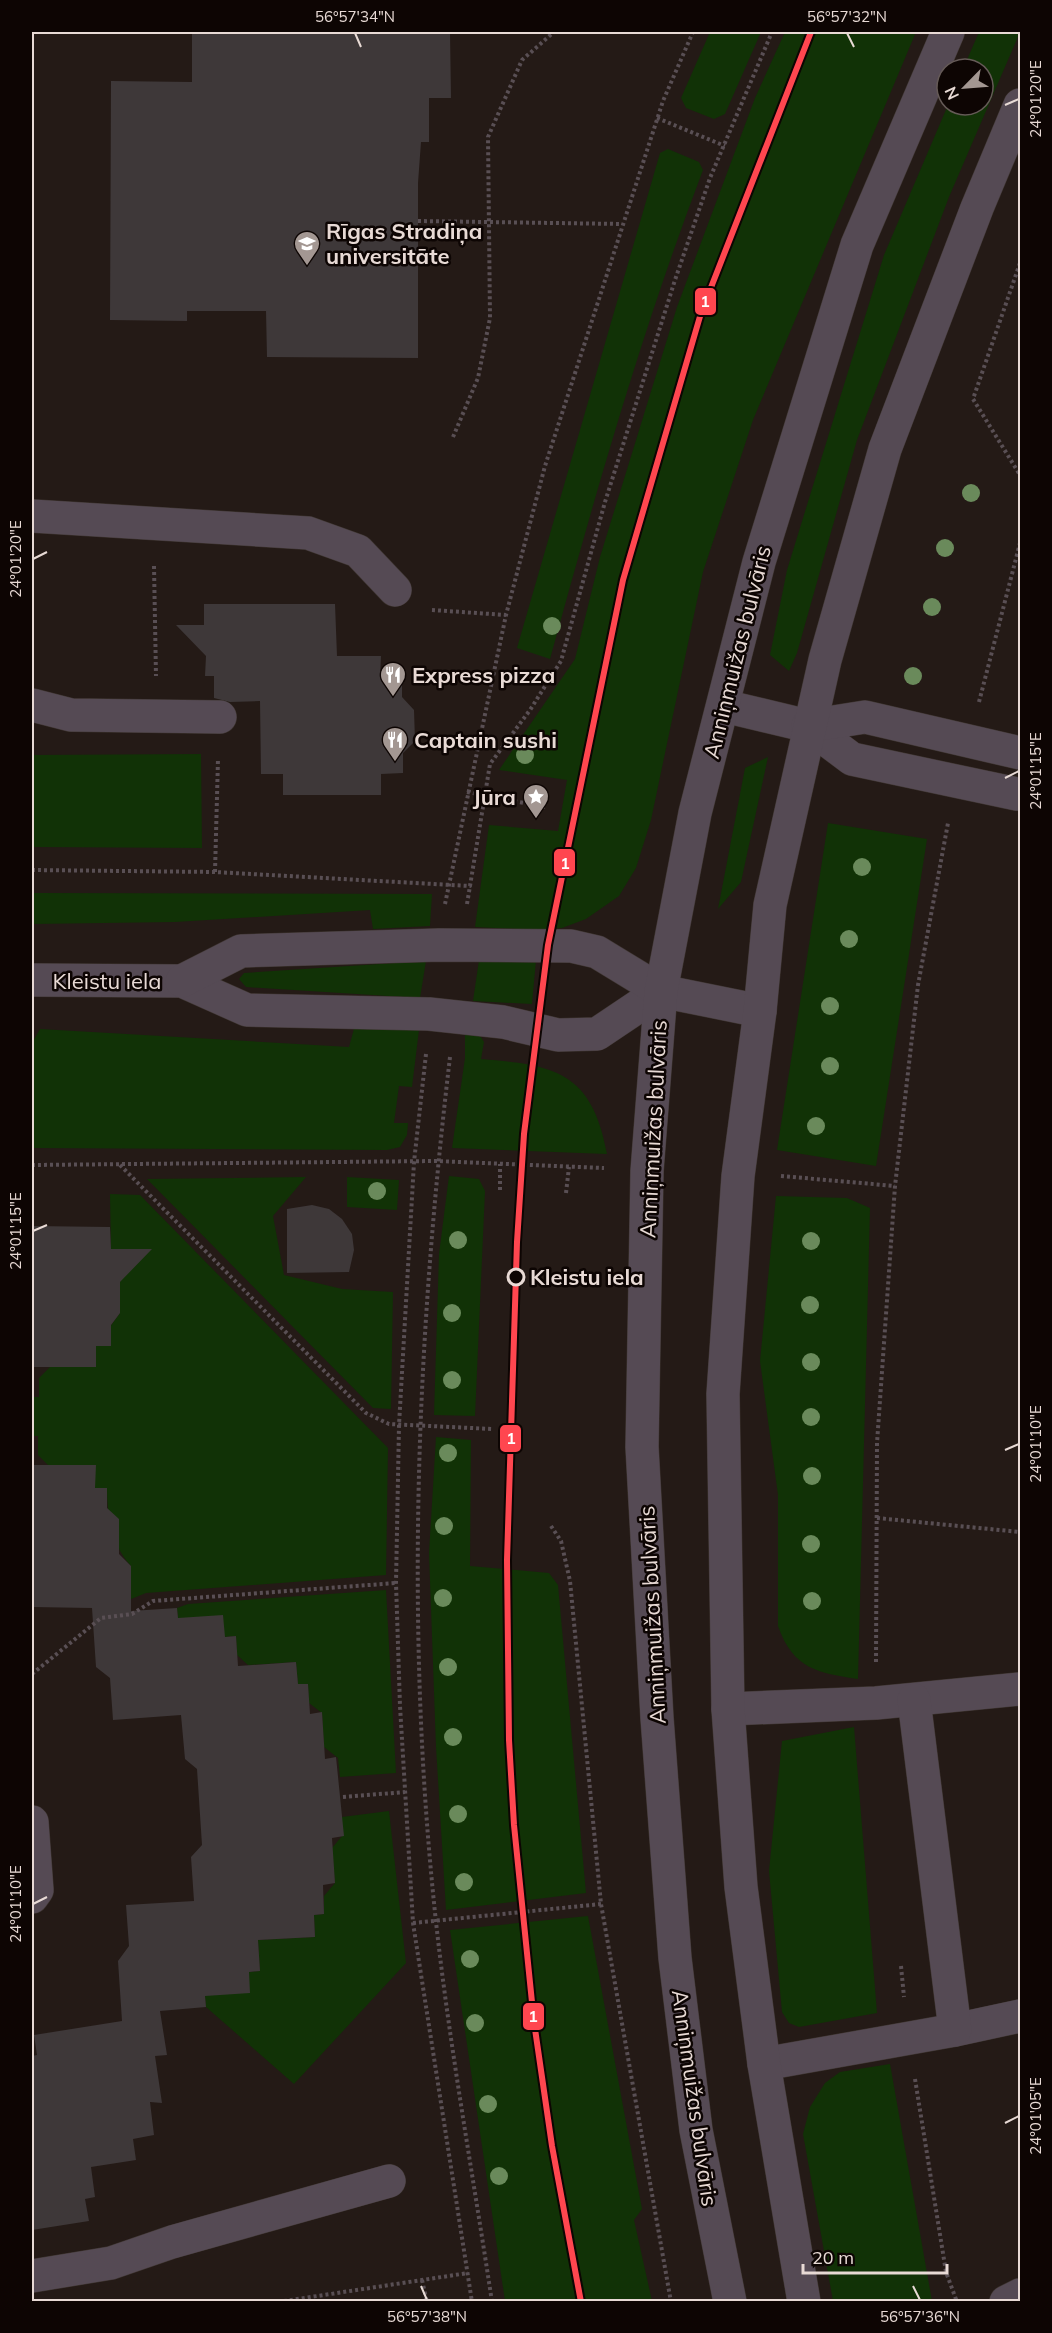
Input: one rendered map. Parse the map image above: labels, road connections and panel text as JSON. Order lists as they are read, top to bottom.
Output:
{
  "streets": {
    "street": ["Anniņmuižas bulvāris", "Kleistu iela"]
  },
  "crossings": [
    ["Anniņmuižas bulvāris", "Kleistu iela"]
  ],
  "places": {
    "school or university": ["Rīgas Stradiņa universitāte"],
    "restaurant": ["Express pizza", "Captain sushi"],
    "place": ["Jūra"],
    "other": ["Kleistu iela"]
  },
  "lines": ["transit line 1"],
  "scale_bar": "20 m",
  "north": "bottom left",
  "coordinates": [
    "56°57'34\"N",
    "56°57'32\"N",
    "24°01'20\"E",
    "24°01'15\"E",
    "24°01'10\"E",
    "24°01'05\"E",
    "56°57'38\"N",
    "56°57'36\"N"
  ]
}
